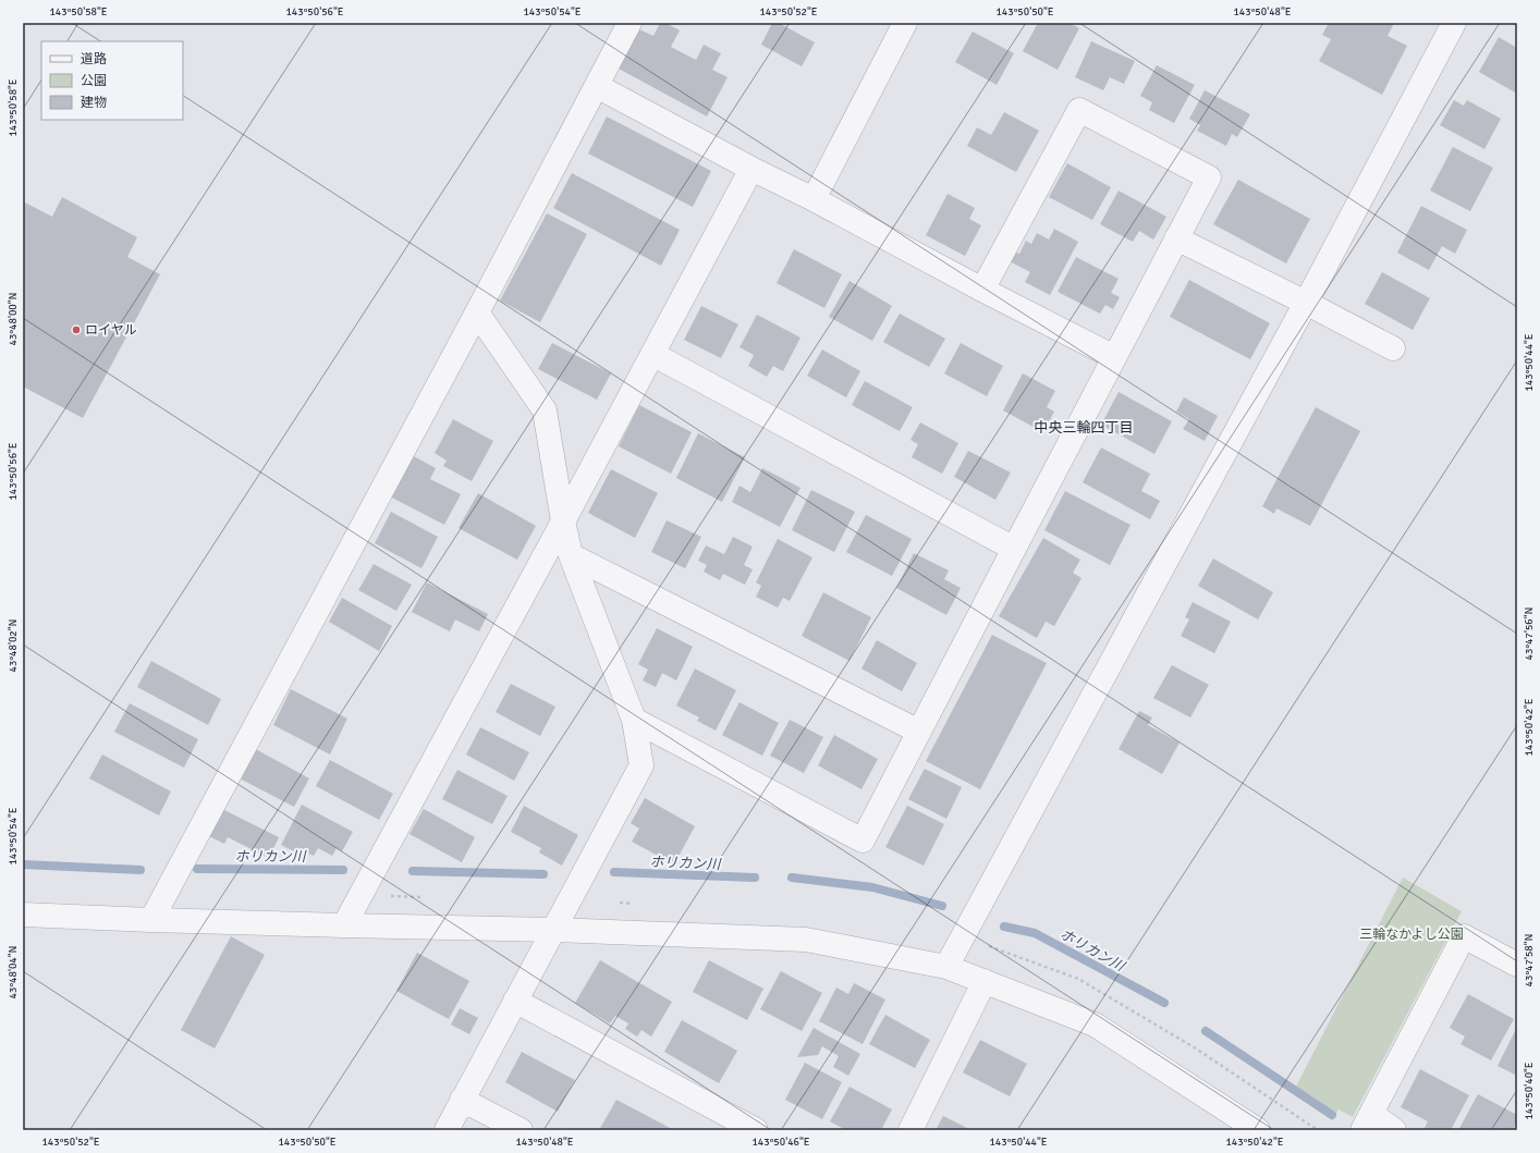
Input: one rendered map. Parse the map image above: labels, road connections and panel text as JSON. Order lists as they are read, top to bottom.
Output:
{
  "districts": ["中央三輪四丁目"],
  "water": ["ホリカン川"],
  "parks": ["三輪なかよし公園"],
  "places": ["ロイヤル"],
  "legend": ["道路", "公園", "建物"],
  "coordinates": [
    "143°50'58\"E",
    "143°50'56\"E",
    "143°50'54\"E",
    "143°50'52\"E",
    "143°50'50\"E",
    "143°50'48\"E",
    "43°48'00\"N",
    "143°50'44\"E",
    "43°47'56\"N",
    "43°48'02\"N",
    "143°50'42\"E",
    "43°47'58\"N",
    "43°48'04\"N",
    "143°50'40\"E",
    "143°50'46\"E"
  ]
}
